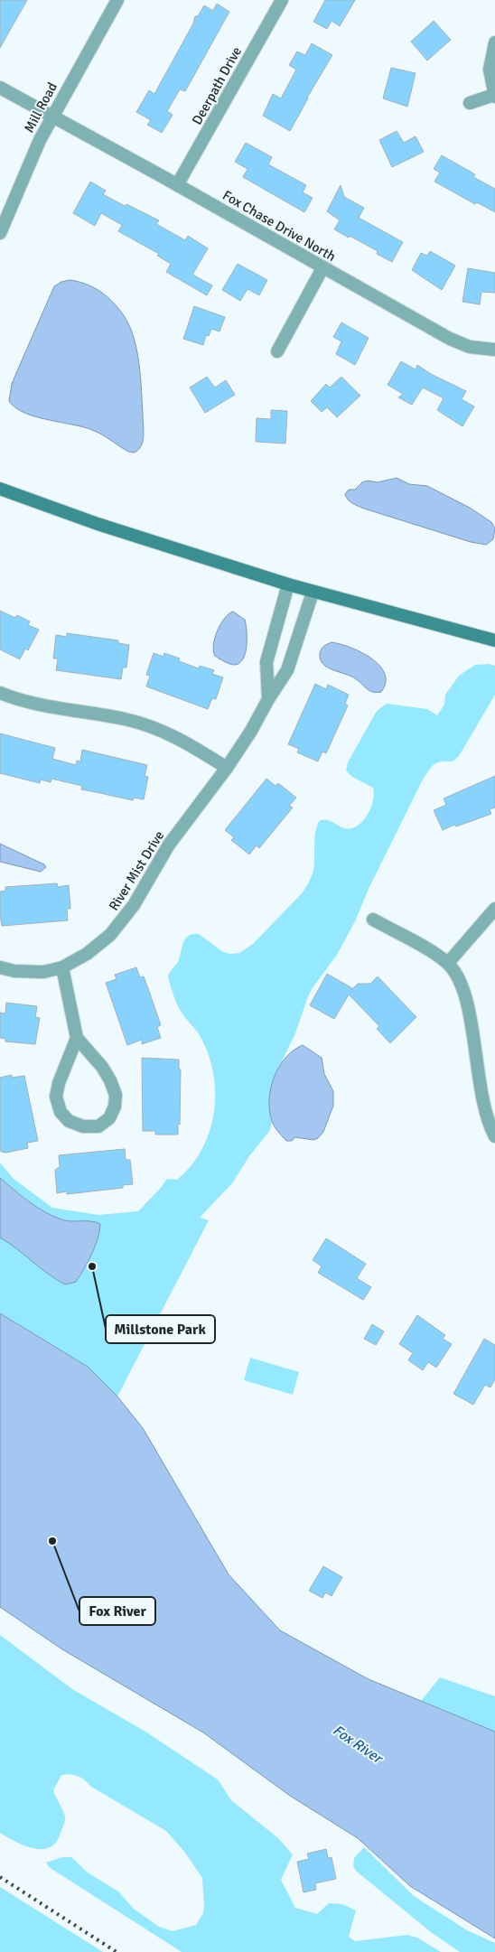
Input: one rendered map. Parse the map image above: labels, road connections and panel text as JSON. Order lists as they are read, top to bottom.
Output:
{
  "streets": {
    "street": [
      "Deerpath Drive",
      "Mill Road",
      "Fox Chase Drive North",
      "River Mist Drive"
    ]
  },
  "crossings": [
    ["Deerpath Drive", "Fox Chase Drive North"],
    ["Mill Road", "Fox Chase Drive North"]
  ],
  "water": ["Fox River"],
  "places": ["Millstone Park", "Fox River"]
}
